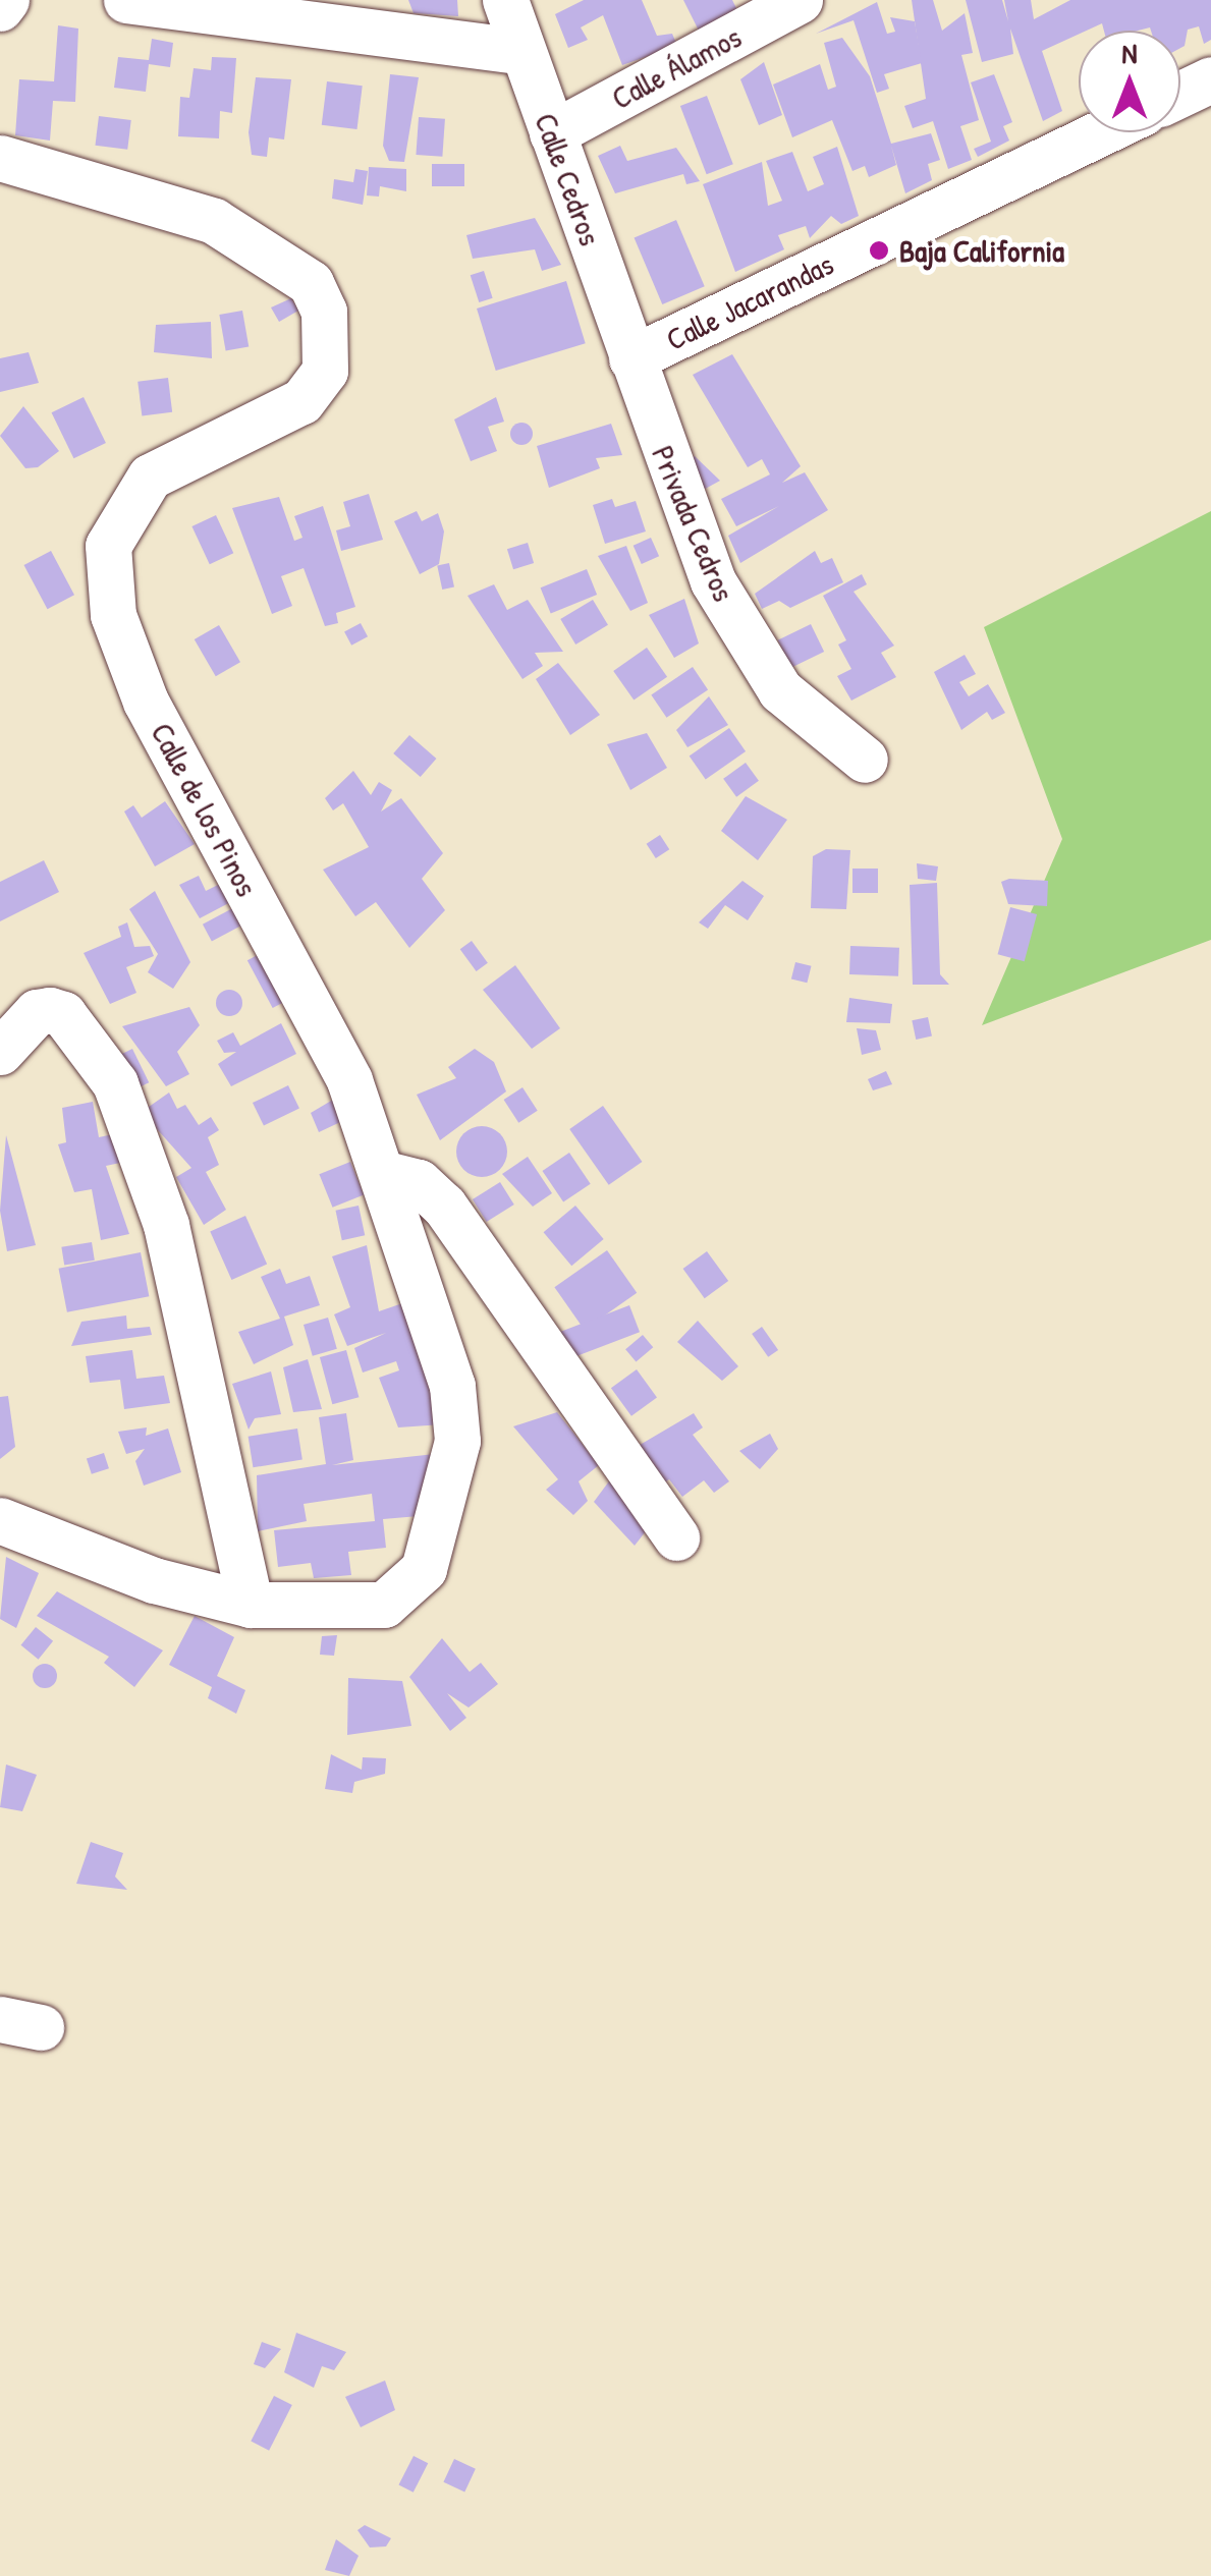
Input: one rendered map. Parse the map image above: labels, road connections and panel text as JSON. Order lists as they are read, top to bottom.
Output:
{
  "streets": {
    "street": [
      "Calle Álamos",
      "Calle Cedros",
      "Calle Jacarandas",
      "Privada Cedros",
      "Calle de los Pinos"
    ]
  },
  "crossings": [
    ["Calle Álamos", "Calle Cedros"],
    ["Calle Cedros", "Calle Jacarandas"],
    ["Calle Cedros", "Privada Cedros"],
    ["Calle Jacarandas", "Privada Cedros"]
  ],
  "places": ["Baja California"],
  "north": "top"
}
